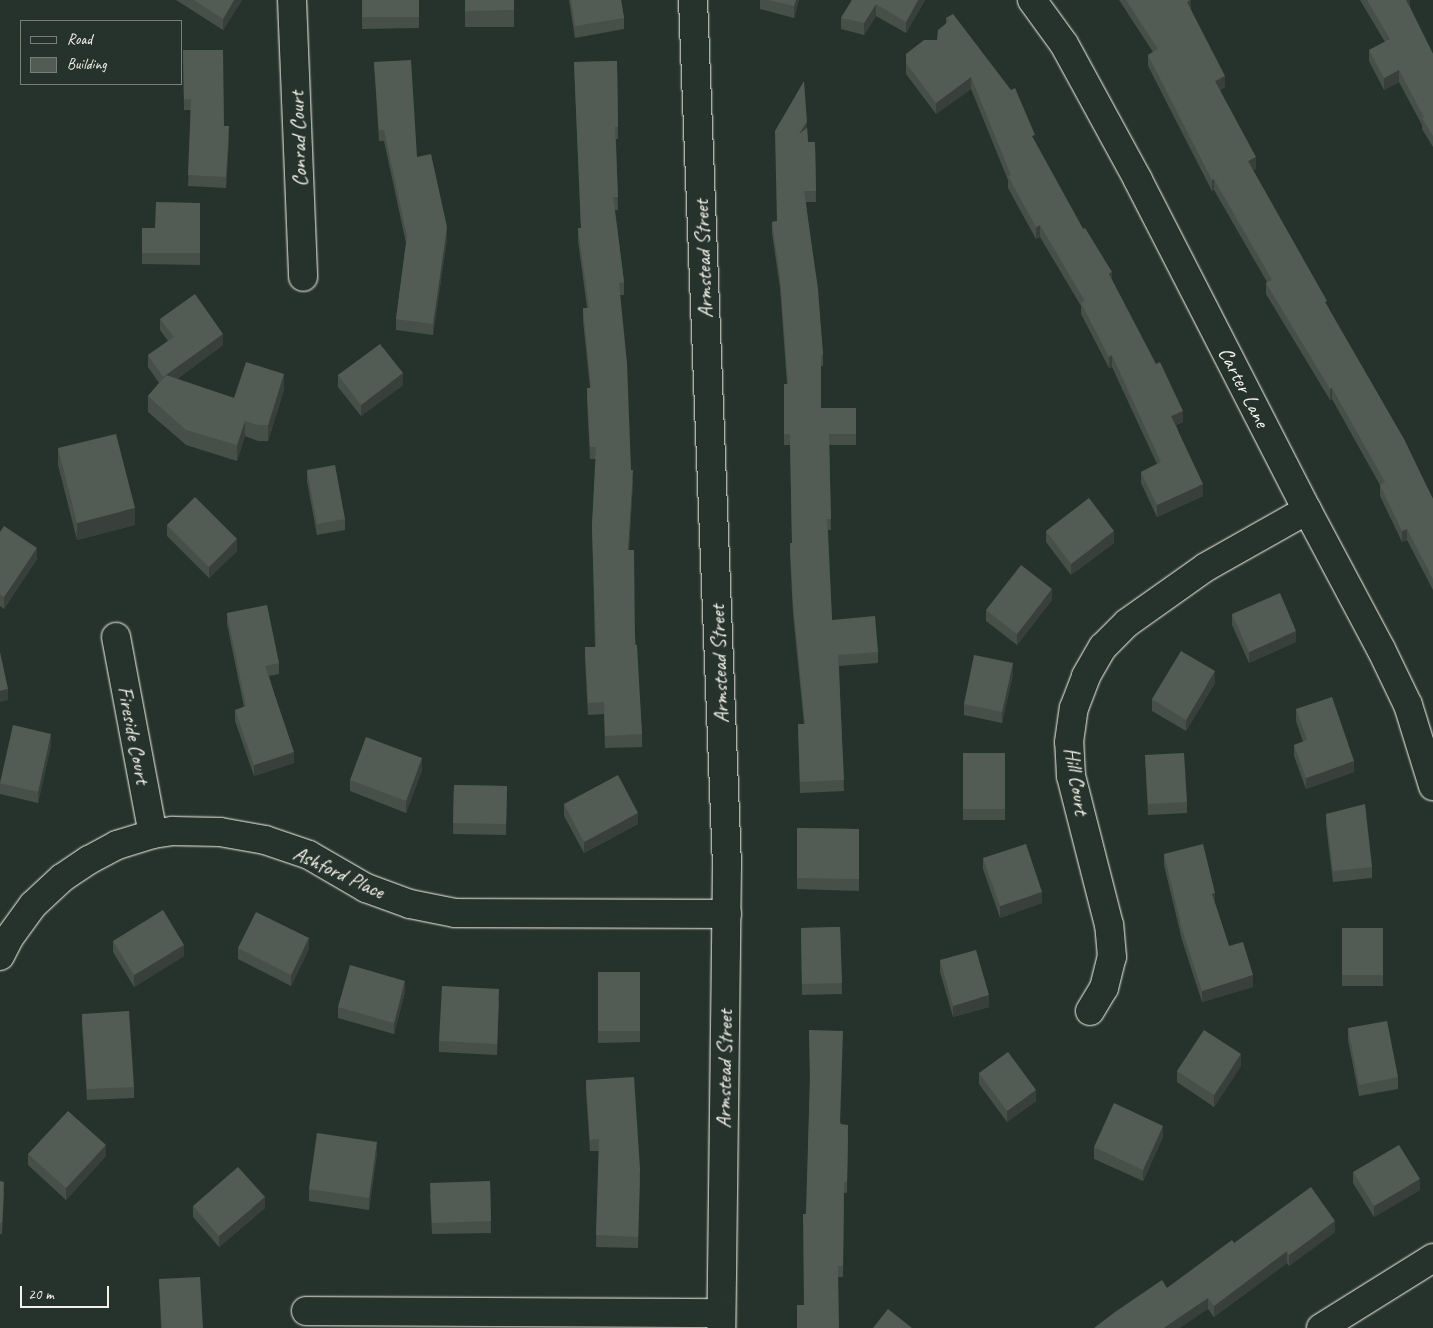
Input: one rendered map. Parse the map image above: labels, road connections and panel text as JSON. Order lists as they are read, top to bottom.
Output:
{
  "streets": {
    "street": [
      "Conrad Court",
      "Armstead Street",
      "Carter Lane",
      "Fireside Court",
      "Hill Court",
      "Ashford Place"
    ]
  },
  "crossings": [
    ["Armstead Street", "Ashford Place"],
    ["Carter Lane", "Hill Court"],
    ["Fireside Court", "Ashford Place"]
  ],
  "legend": ["Road", "Building"],
  "scale_bar": "20 m"
}
